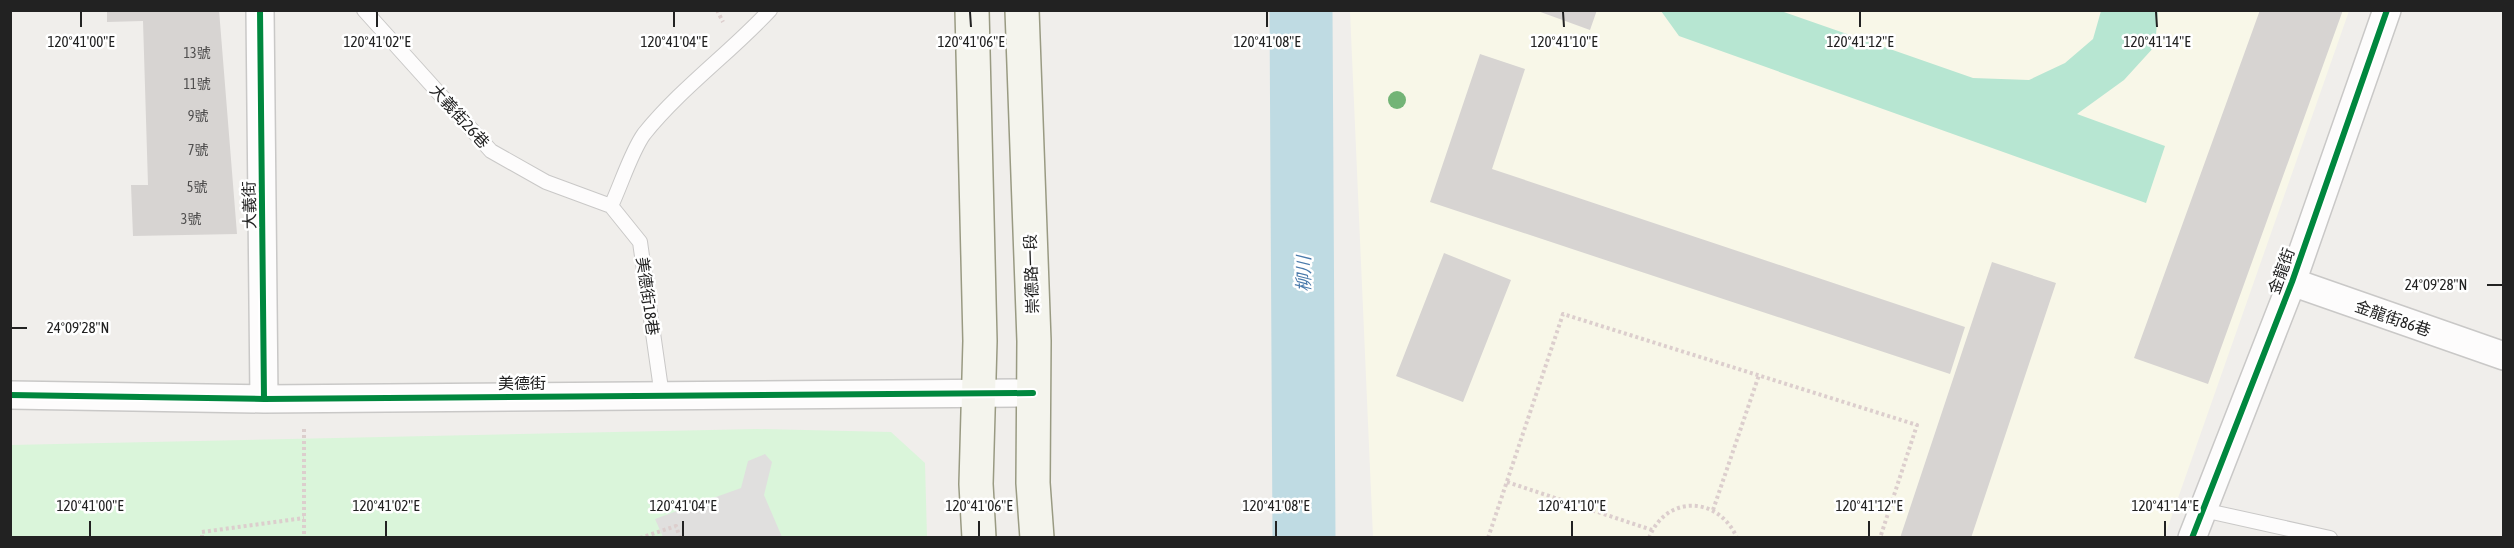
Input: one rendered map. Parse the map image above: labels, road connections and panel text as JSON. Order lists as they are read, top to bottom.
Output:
{
  "streets": {
    "main road": ["崇德路一段"],
    "street": [
      "大義街",
      "金龍街",
      "金龍街86巷",
      "美德街"
    ],
    "lane": ["大義街26巷", "美德街18巷"]
  },
  "crossings": [
    ["大義街26巷", "美德街18巷"],
    ["大義街", "美德街"],
    ["金龍街", "金龍街86巷"],
    ["崇德路一段", "美德街"],
    ["美德街18巷", "美德街"]
  ],
  "water": ["柳川"],
  "house_numbers": [
    "13號",
    "11號",
    "9號",
    "7號",
    "5號",
    "3號"
  ],
  "coordinates": [
    "120°41'00\"E",
    "120°41'02\"E",
    "120°41'04\"E",
    "120°41'06\"E",
    "120°41'08\"E",
    "120°41'10\"E",
    "120°41'12\"E",
    "120°41'14\"E",
    "24°09'28\"N"
  ]
}
